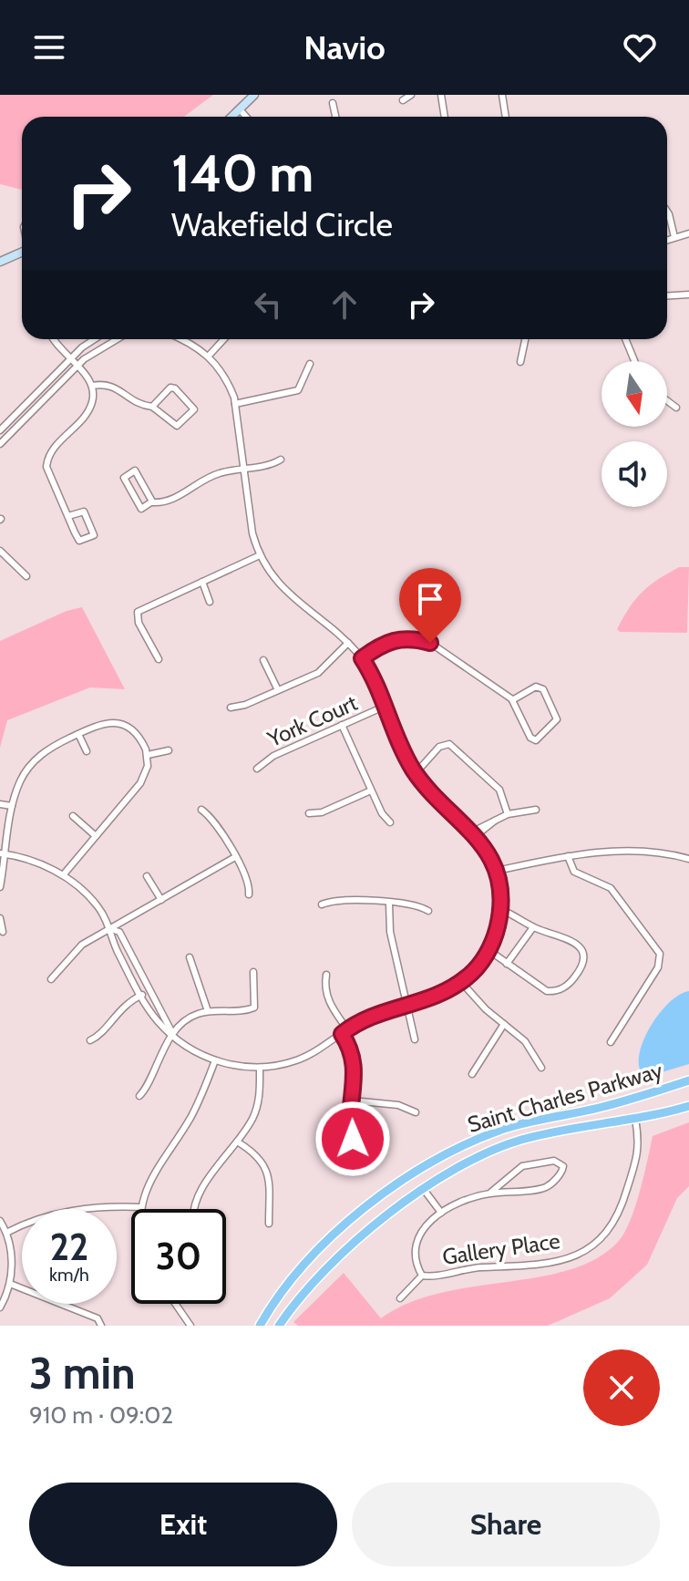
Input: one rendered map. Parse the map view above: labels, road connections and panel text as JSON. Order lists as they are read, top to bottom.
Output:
{
  "streets": {
    "main road": ["Saint Charles Parkway"],
    "street": ["York Court", "Gallery Place"]
  },
  "crossings": [
    ["Saint Charles Parkway", "Gallery Place"]
  ],
  "north": "bottom",
  "page": {
    "header": "Navio",
    "turn": ["140 m", "Wakefield Circle"],
    "speed": "22 km/h",
    "limit": "30",
    "heading": ["3 min", "910 m · 09:02"],
    "buttons": ["Exit", "Share"]
  }
}
